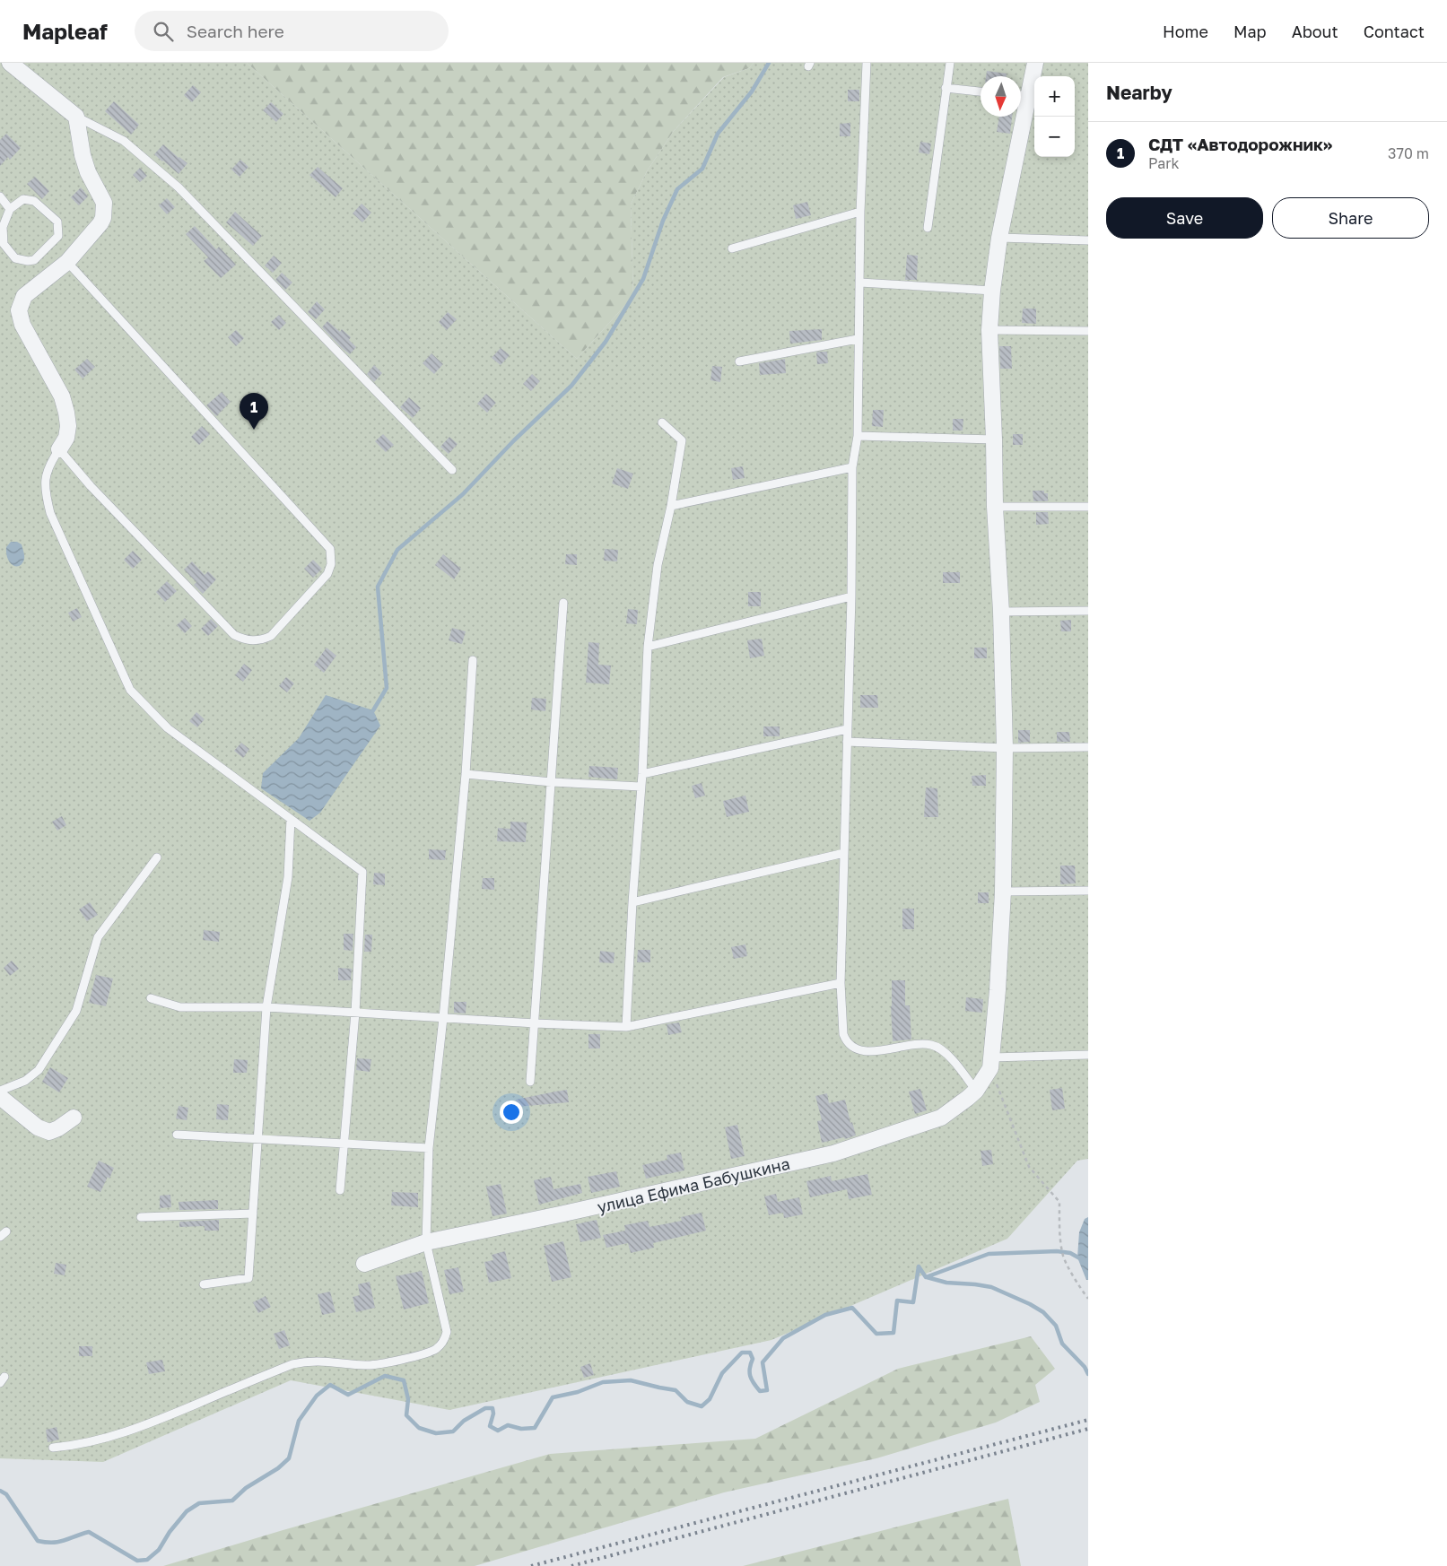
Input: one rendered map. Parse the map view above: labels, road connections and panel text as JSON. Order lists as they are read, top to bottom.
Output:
{
  "streets": {
    "street": ["улица Ефима Бабушкина"]
  },
  "north": "bottom",
  "page": {
    "header": "Mapleaf",
    "search": "Search here",
    "nav": [
      "Home",
      "Map",
      "About",
      "Contact"
    ],
    "heading": "Nearby",
    "map_buttons": ["+", "−"],
    "list": [
      {
        "mark": "1",
        "name": "СДТ «Автодорожник»",
        "note": "Park",
        "value": "370 m"
      }
    ],
    "buttons": ["Save", "Share"],
    "pins": "1"
  }
}
